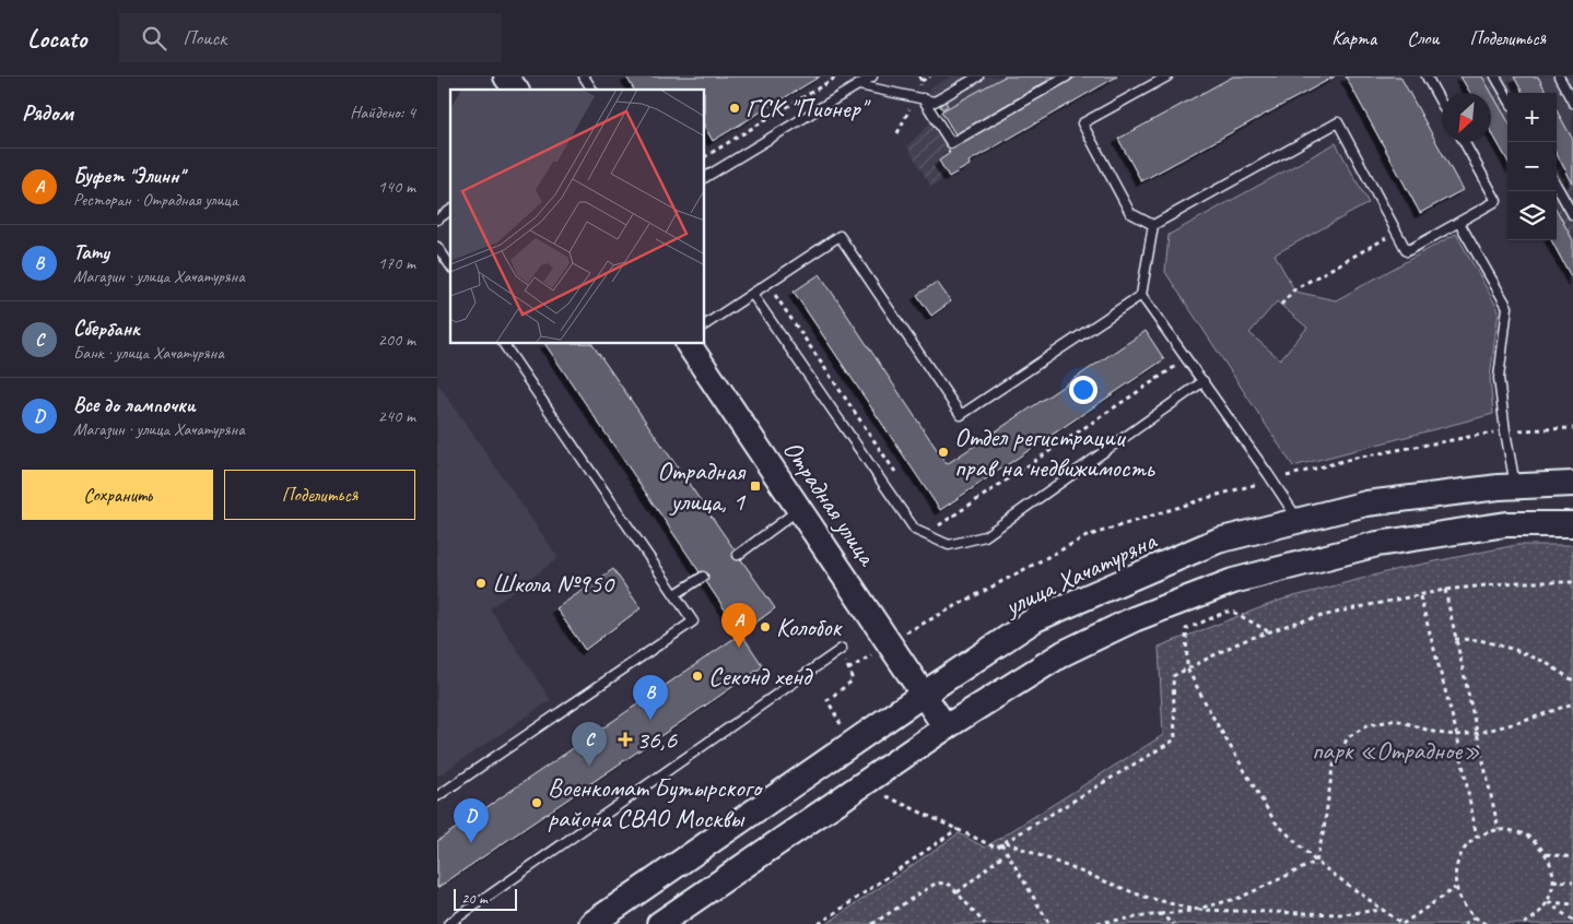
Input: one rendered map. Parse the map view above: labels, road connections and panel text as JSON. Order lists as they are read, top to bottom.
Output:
{
  "streets": {
    "main road": ["Отрадная улица", "улица Хачатуряна"]
  },
  "crossings": [
    ["Отрадная улица", "улица Хачатуряна"]
  ],
  "parks": ["парк «Отрадное»"],
  "places": {
    "other": [
      "ГСК \"Пионер\"",
      "Отдел регистрации прав на недвижимость",
      "Школа №950",
      "Колобок",
      "Секонд хенд",
      "Военкомат Бутырского района СВАО Москвы"
    ],
    "transit": ["Отрадная улица, 1"],
    "health": ["36,6"]
  },
  "scale_bar": "20 m",
  "north": "bottom left",
  "page": {
    "header": "Locato",
    "search": "Поиск",
    "nav": ["Карта", "Слои", "Поделиться"],
    "heading": ["Рядом", "Найдено: 4"],
    "map_buttons": ["+", "−"],
    "list": [
      {
        "mark": "A",
        "name": "Буфет \"Элинн\"",
        "note": "Ресторан · Отрадная улица",
        "value": "140 m"
      },
      {
        "mark": "B",
        "name": "Тату",
        "note": "Магазин · улица Хачатуряна",
        "value": "170 m"
      },
      {
        "mark": "C",
        "name": "Сбербанк",
        "note": "Банк · улица Хачатуряна",
        "value": "200 m"
      },
      {
        "mark": "D",
        "name": "Все до лампочки",
        "note": "Магазин · улица Хачатуряна",
        "value": "240 m"
      }
    ],
    "buttons": ["Сохранить", "Поделиться"],
    "pins": [
      "A",
      "B",
      "C",
      "D"
    ],
    "scale": "20 m"
  }
}
